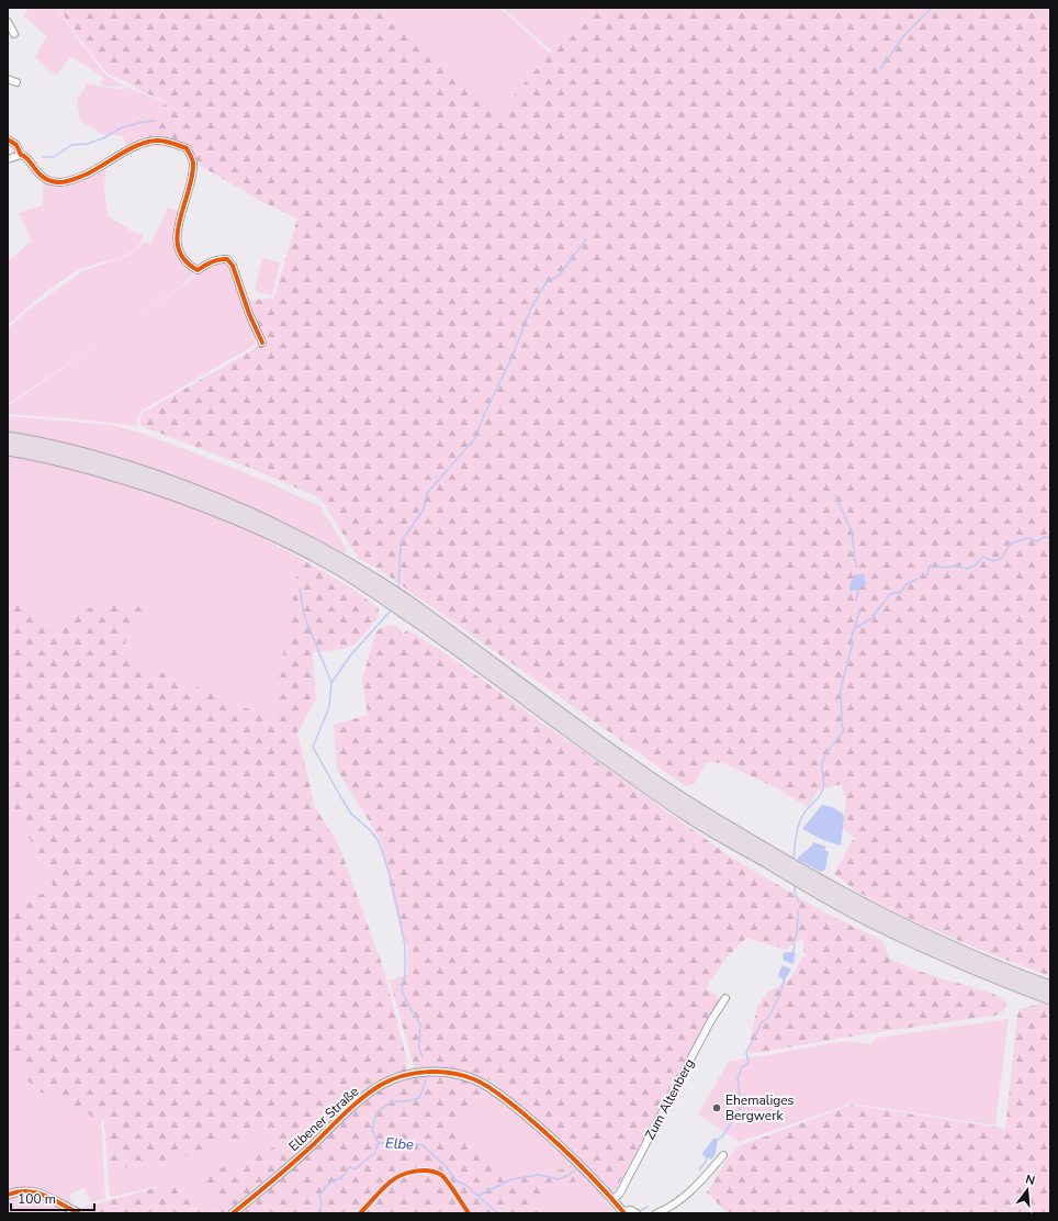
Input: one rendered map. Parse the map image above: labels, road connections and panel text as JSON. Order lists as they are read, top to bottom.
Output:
{
  "streets": {
    "street": ["Zum Altenberg", "Elbener Straße"]
  },
  "crossings": [
    ["Zum Altenberg", "Elbener Straße"]
  ],
  "water": ["Elbe"],
  "places": ["Ehemaliges Bergwerk"],
  "scale_bar": "100 m",
  "north": "top"
}
